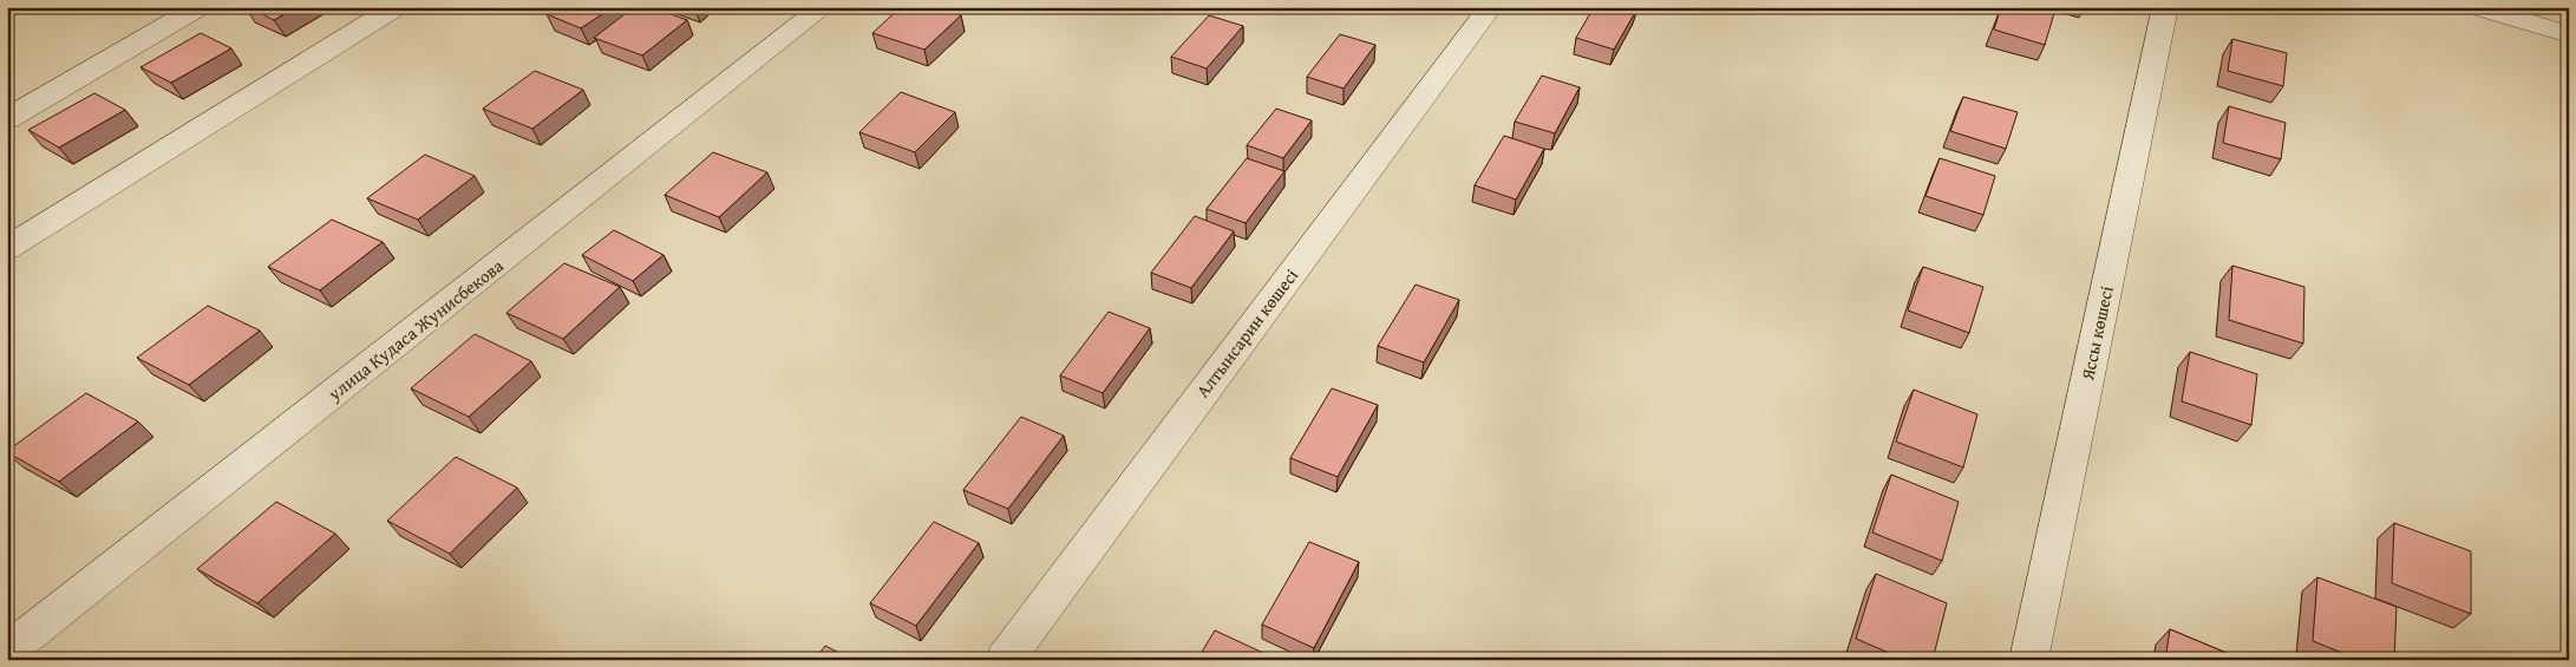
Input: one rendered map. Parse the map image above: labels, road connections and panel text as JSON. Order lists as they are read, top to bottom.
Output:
{
  "streets": {
    "street": ["улица Кудаса Жунисбекова", "Алтынсарин көшесі", "Яссы көшесі"]
  }
}
